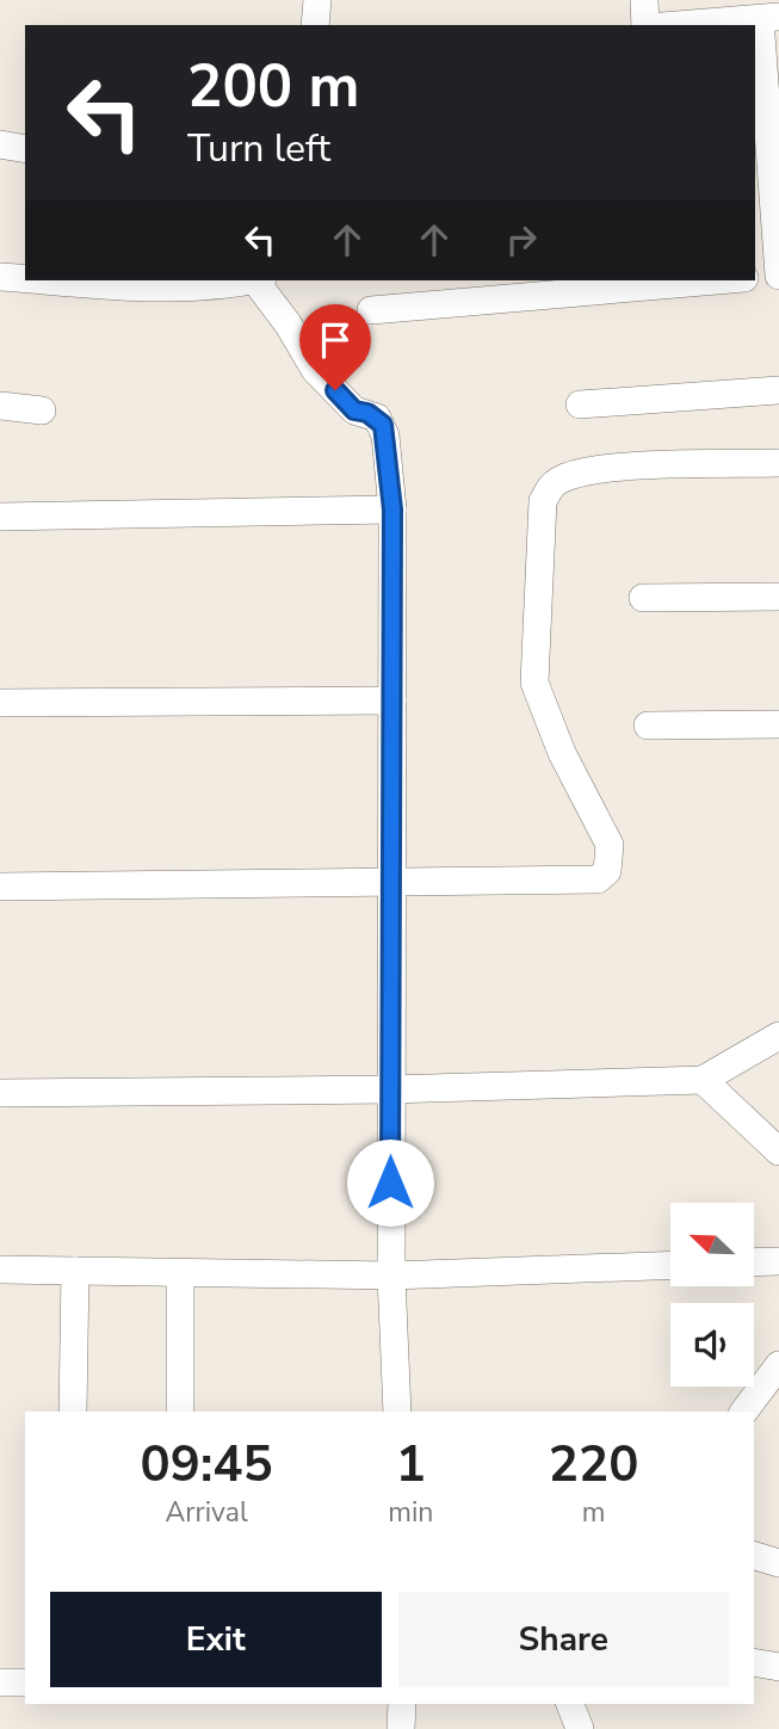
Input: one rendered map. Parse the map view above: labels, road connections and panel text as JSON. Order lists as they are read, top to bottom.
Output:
{
  "north": "top left",
  "page": {
    "turn": ["200 m", "Turn left"],
    "eta": [
      "09:45",
      "Arrival",
      "1",
      "min",
      "220",
      "m"
    ],
    "buttons": ["Exit", "Share"]
  }
}
